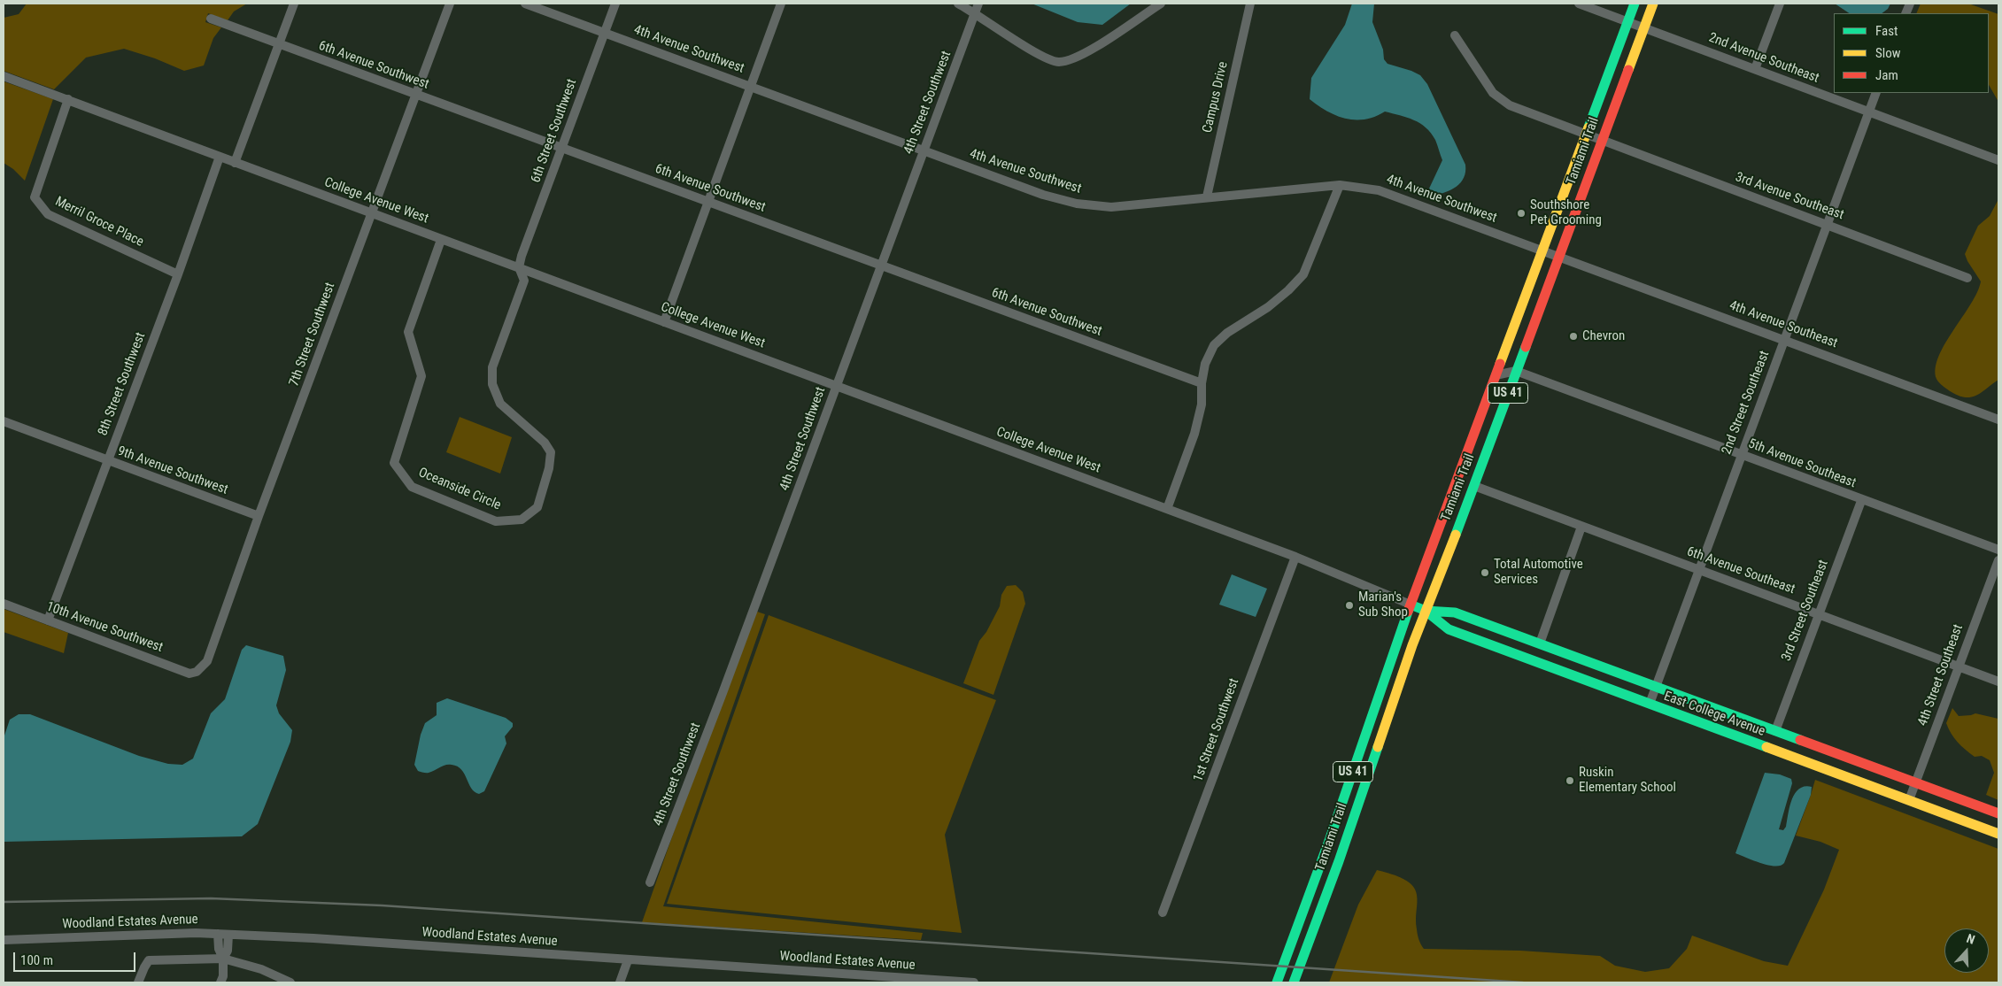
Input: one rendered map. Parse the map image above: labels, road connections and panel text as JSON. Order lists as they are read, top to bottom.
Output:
{
  "streets": {
    "main road": ["Tamiami Trail", "US 41", "East College Avenue"],
    "street": [
      "4th Avenue Southwest",
      "2nd Avenue Southeast",
      "6th Avenue Southwest",
      "Campus Drive",
      "4th Street Southwest",
      "6th Street Southwest",
      "3rd Avenue Southeast",
      "College Avenue West",
      "Merril Groce Place",
      "4th Avenue Southeast",
      "7th Street Southwest",
      "8th Street Southwest",
      "2nd Street Southeast",
      "5th Avenue Southeast",
      "9th Avenue Southwest",
      "Oceanside Circle",
      "6th Avenue Southeast",
      "3rd Street Southeast",
      "10th Avenue Southwest",
      "4th Street Southeast",
      "1st Street Southwest",
      "Woodland Estates Avenue"
    ]
  },
  "crossings": [
    ["4th Avenue Southwest", "Campus Drive"],
    ["4th Avenue Southwest", "4th Street Southwest"],
    ["4th Avenue Southwest", "6th Street Southwest"],
    ["4th Avenue Southwest", "Tamiami Trail"],
    ["4th Avenue Southwest", "4th Avenue Southeast"],
    ["2nd Avenue Southeast", "Tamiami Trail"],
    ["2nd Avenue Southeast", "2nd Street Southeast"],
    ["6th Avenue Southwest", "4th Street Southwest"],
    ["6th Avenue Southwest", "6th Street Southwest"],
    ["6th Avenue Southwest", "7th Street Southwest"],
    ["4th Street Southwest", "College Avenue West"],
    ["6th Street Southwest", "College Avenue West"],
    ["6th Street Southwest", "Oceanside Circle"],
    ["Tamiami Trail", "3rd Avenue Southeast"],
    ["Tamiami Trail", "College Avenue West"],
    ["Tamiami Trail", "4th Avenue Southeast"],
    ["Tamiami Trail", "5th Avenue Southeast"],
    ["Tamiami Trail", "6th Avenue Southeast"],
    ["Tamiami Trail", "East College Avenue"],
    ["3rd Avenue Southeast", "2nd Street Southeast"],
    ["College Avenue West", "Merril Groce Place"],
    ["College Avenue West", "7th Street Southwest"],
    ["College Avenue West", "8th Street Southwest"],
    ["College Avenue West", "Oceanside Circle"],
    ["College Avenue West", "East College Avenue"],
    ["College Avenue West", "1st Street Southwest"],
    ["Merril Groce Place", "8th Street Southwest"],
    ["4th Avenue Southeast", "2nd Street Southeast"],
    ["7th Street Southwest", "9th Avenue Southwest"],
    ["7th Street Southwest", "10th Avenue Southwest"],
    ["8th Street Southwest", "9th Avenue Southwest"],
    ["8th Street Southwest", "10th Avenue Southwest"],
    ["2nd Street Southeast", "5th Avenue Southeast"],
    ["2nd Street Southeast", "6th Avenue Southeast"],
    ["2nd Street Southeast", "East College Avenue"],
    ["5th Avenue Southeast", "3rd Street Southeast"],
    ["6th Avenue Southeast", "3rd Street Southeast"],
    ["6th Avenue Southeast", "4th Street Southeast"],
    ["3rd Street Southeast", "East College Avenue"],
    ["4th Street Southeast", "East College Avenue"]
  ],
  "places": [
    "Southshore Pet Grooming",
    "Chevron",
    "Total Automotive Services",
    "Marian's Sub Shop",
    "Ruskin Elementary School"
  ],
  "legend": ["Fast", "Slow", "Jam"],
  "scale_bar": "100 m",
  "north": "top"
}
